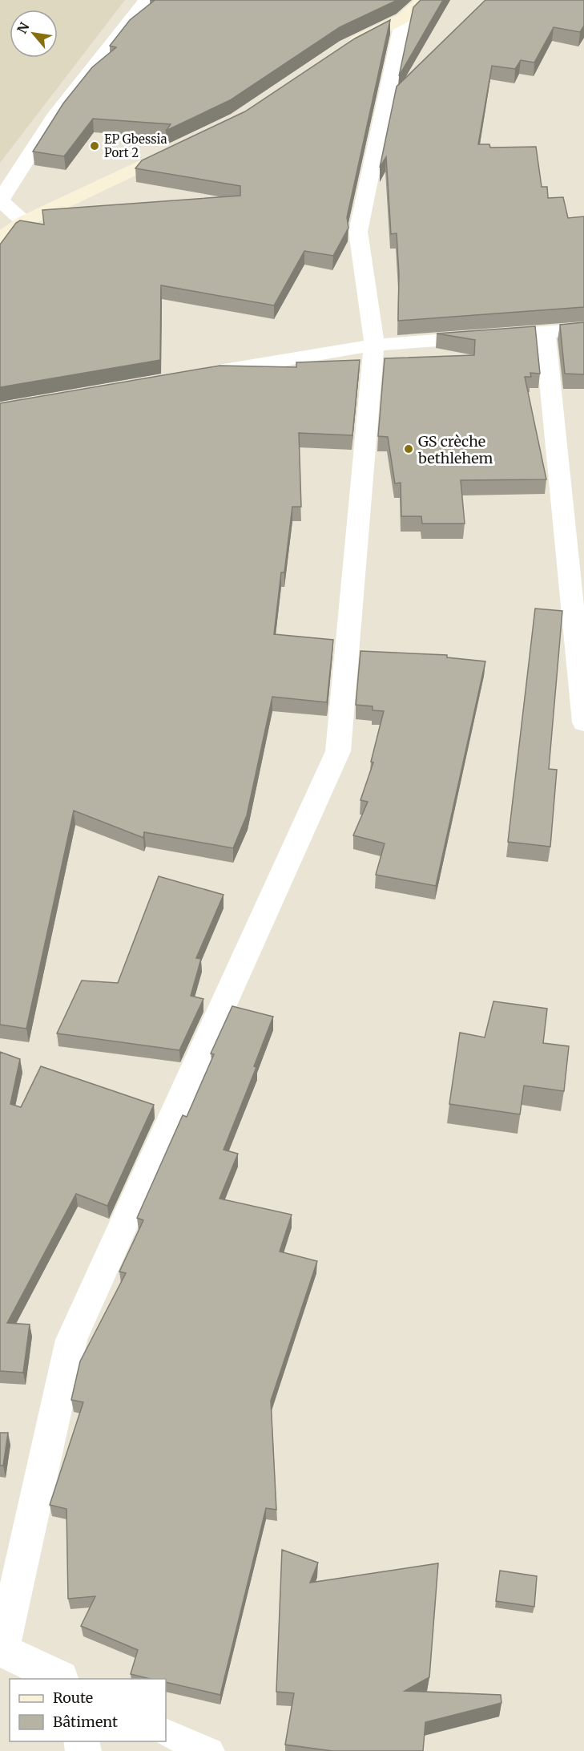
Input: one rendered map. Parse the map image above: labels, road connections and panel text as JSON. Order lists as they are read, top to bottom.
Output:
{
  "places": ["EP Gbessia Port 2", "GS crèche bethlehem"],
  "legend": ["Route", "Bâtiment"],
  "north": "top left"
}
